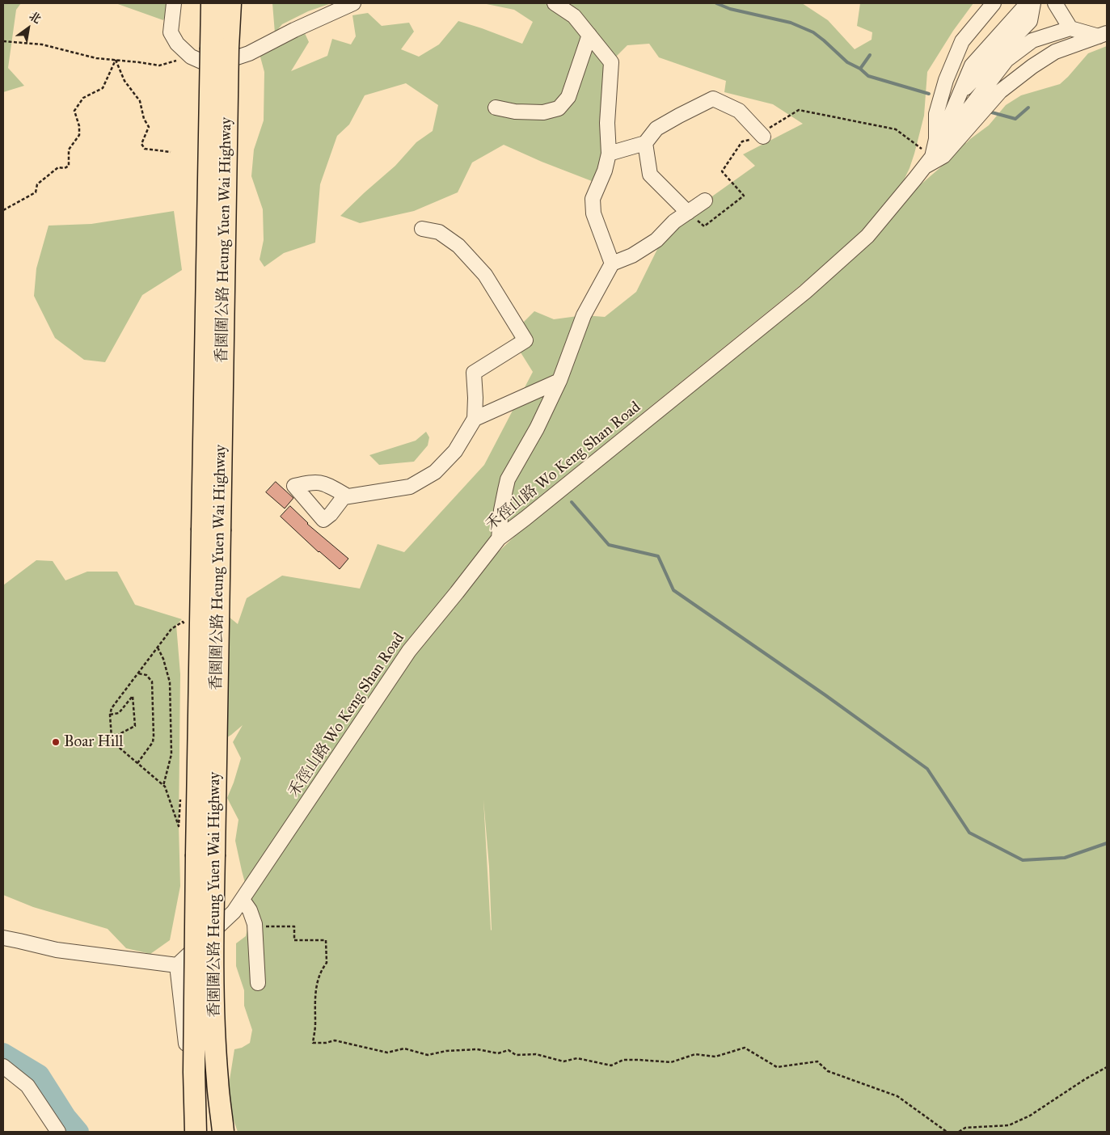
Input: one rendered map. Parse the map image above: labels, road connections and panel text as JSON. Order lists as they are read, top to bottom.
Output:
{
  "streets": {
    "highway": ["香園圍公路 Heung Yuen Wai Highway"],
    "street": ["禾徑山路 Wo Keng Shan Road"]
  },
  "places": ["Boar Hill"],
  "north": "top right"
}
